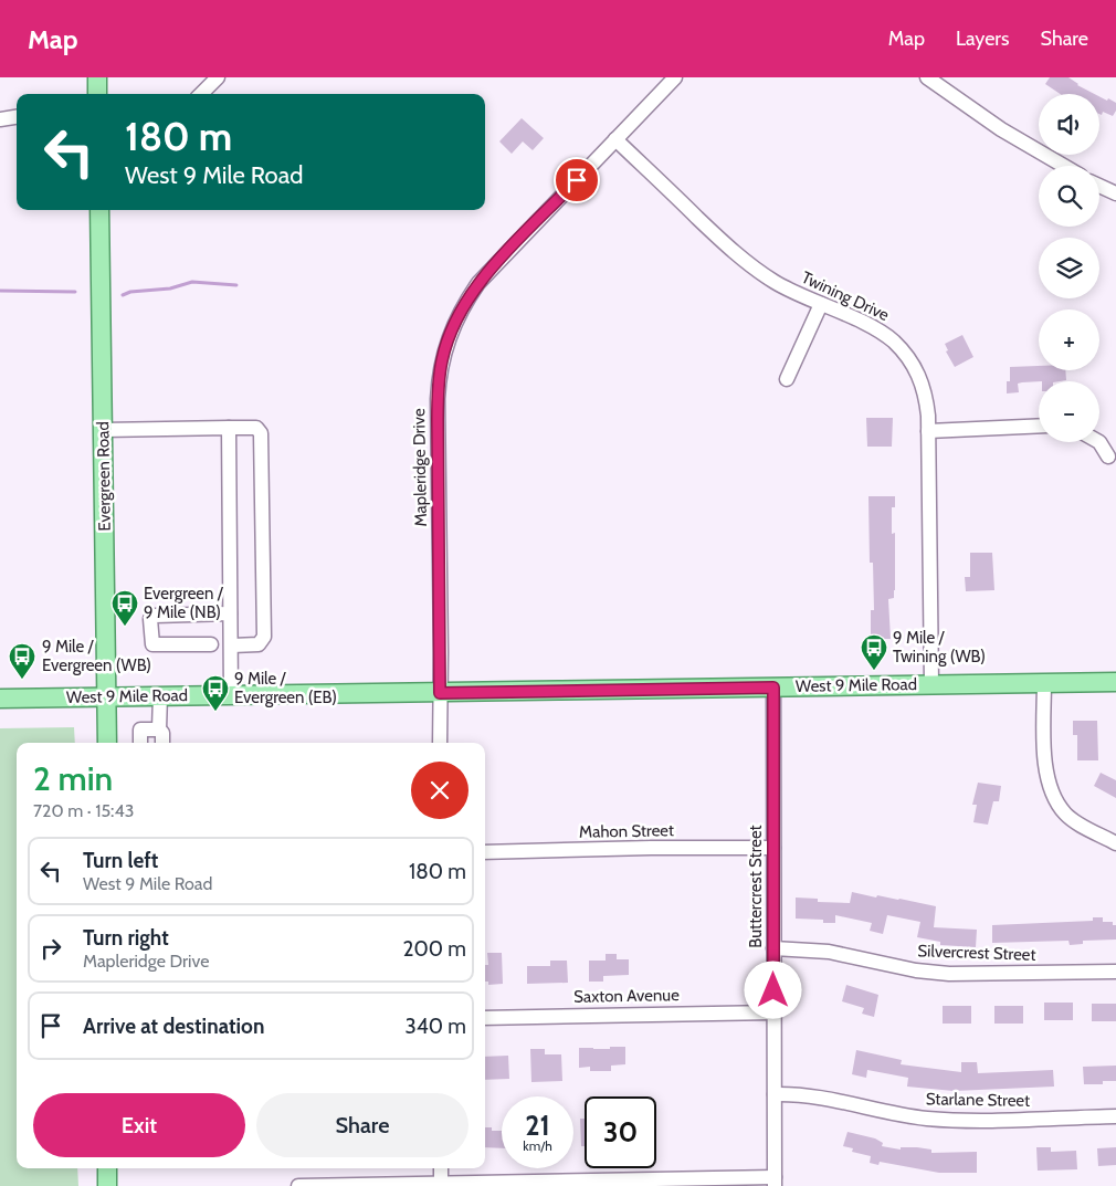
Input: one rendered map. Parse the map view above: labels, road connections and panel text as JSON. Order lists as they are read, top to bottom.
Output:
{
  "streets": {
    "main road": ["Evergreen Road", "West 9 Mile Road"],
    "street": [
      "Twining Drive",
      "Mapleridge Drive",
      "Mahon Street",
      "Buttercrest Street",
      "Silvercrest Street",
      "Saxton Avenue",
      "Starlane Street"
    ]
  },
  "crossings": [
    ["Twining Drive", "Mapleridge Drive"],
    ["Twining Drive", "West 9 Mile Road"],
    ["Mapleridge Drive", "West 9 Mile Road"],
    ["Evergreen Road", "West 9 Mile Road"],
    ["West 9 Mile Road", "Buttercrest Street"],
    ["Mahon Street", "Buttercrest Street"],
    ["Buttercrest Street", "Silvercrest Street"],
    ["Buttercrest Street", "Saxton Avenue"],
    ["Buttercrest Street", "Starlane Street"]
  ],
  "places": {
    "bus stop": [
      "Evergreen / 9 Mile (NB)",
      "9 Mile / Twining (WB)",
      "9 Mile / Evergreen (WB)",
      "9 Mile / Evergreen (EB)"
    ]
  },
  "page": {
    "header": "Map",
    "nav": ["Map", "Layers", "Share"],
    "map_buttons": ["+", "−"],
    "turn": ["180 m", "West 9 Mile Road"],
    "heading": ["2 min", "720 m · 15:43"],
    "list": [
      {
        "name": "Turn left",
        "note": "West 9 Mile Road",
        "value": "180 m"
      },
      {
        "name": "Turn right",
        "note": "Mapleridge Drive",
        "value": "200 m"
      },
      {
        "name": "Arrive at destination",
        "value": "340 m"
      }
    ],
    "buttons": ["Exit", "Share"],
    "speed": "21 km/h",
    "limit": "30"
  }
}
